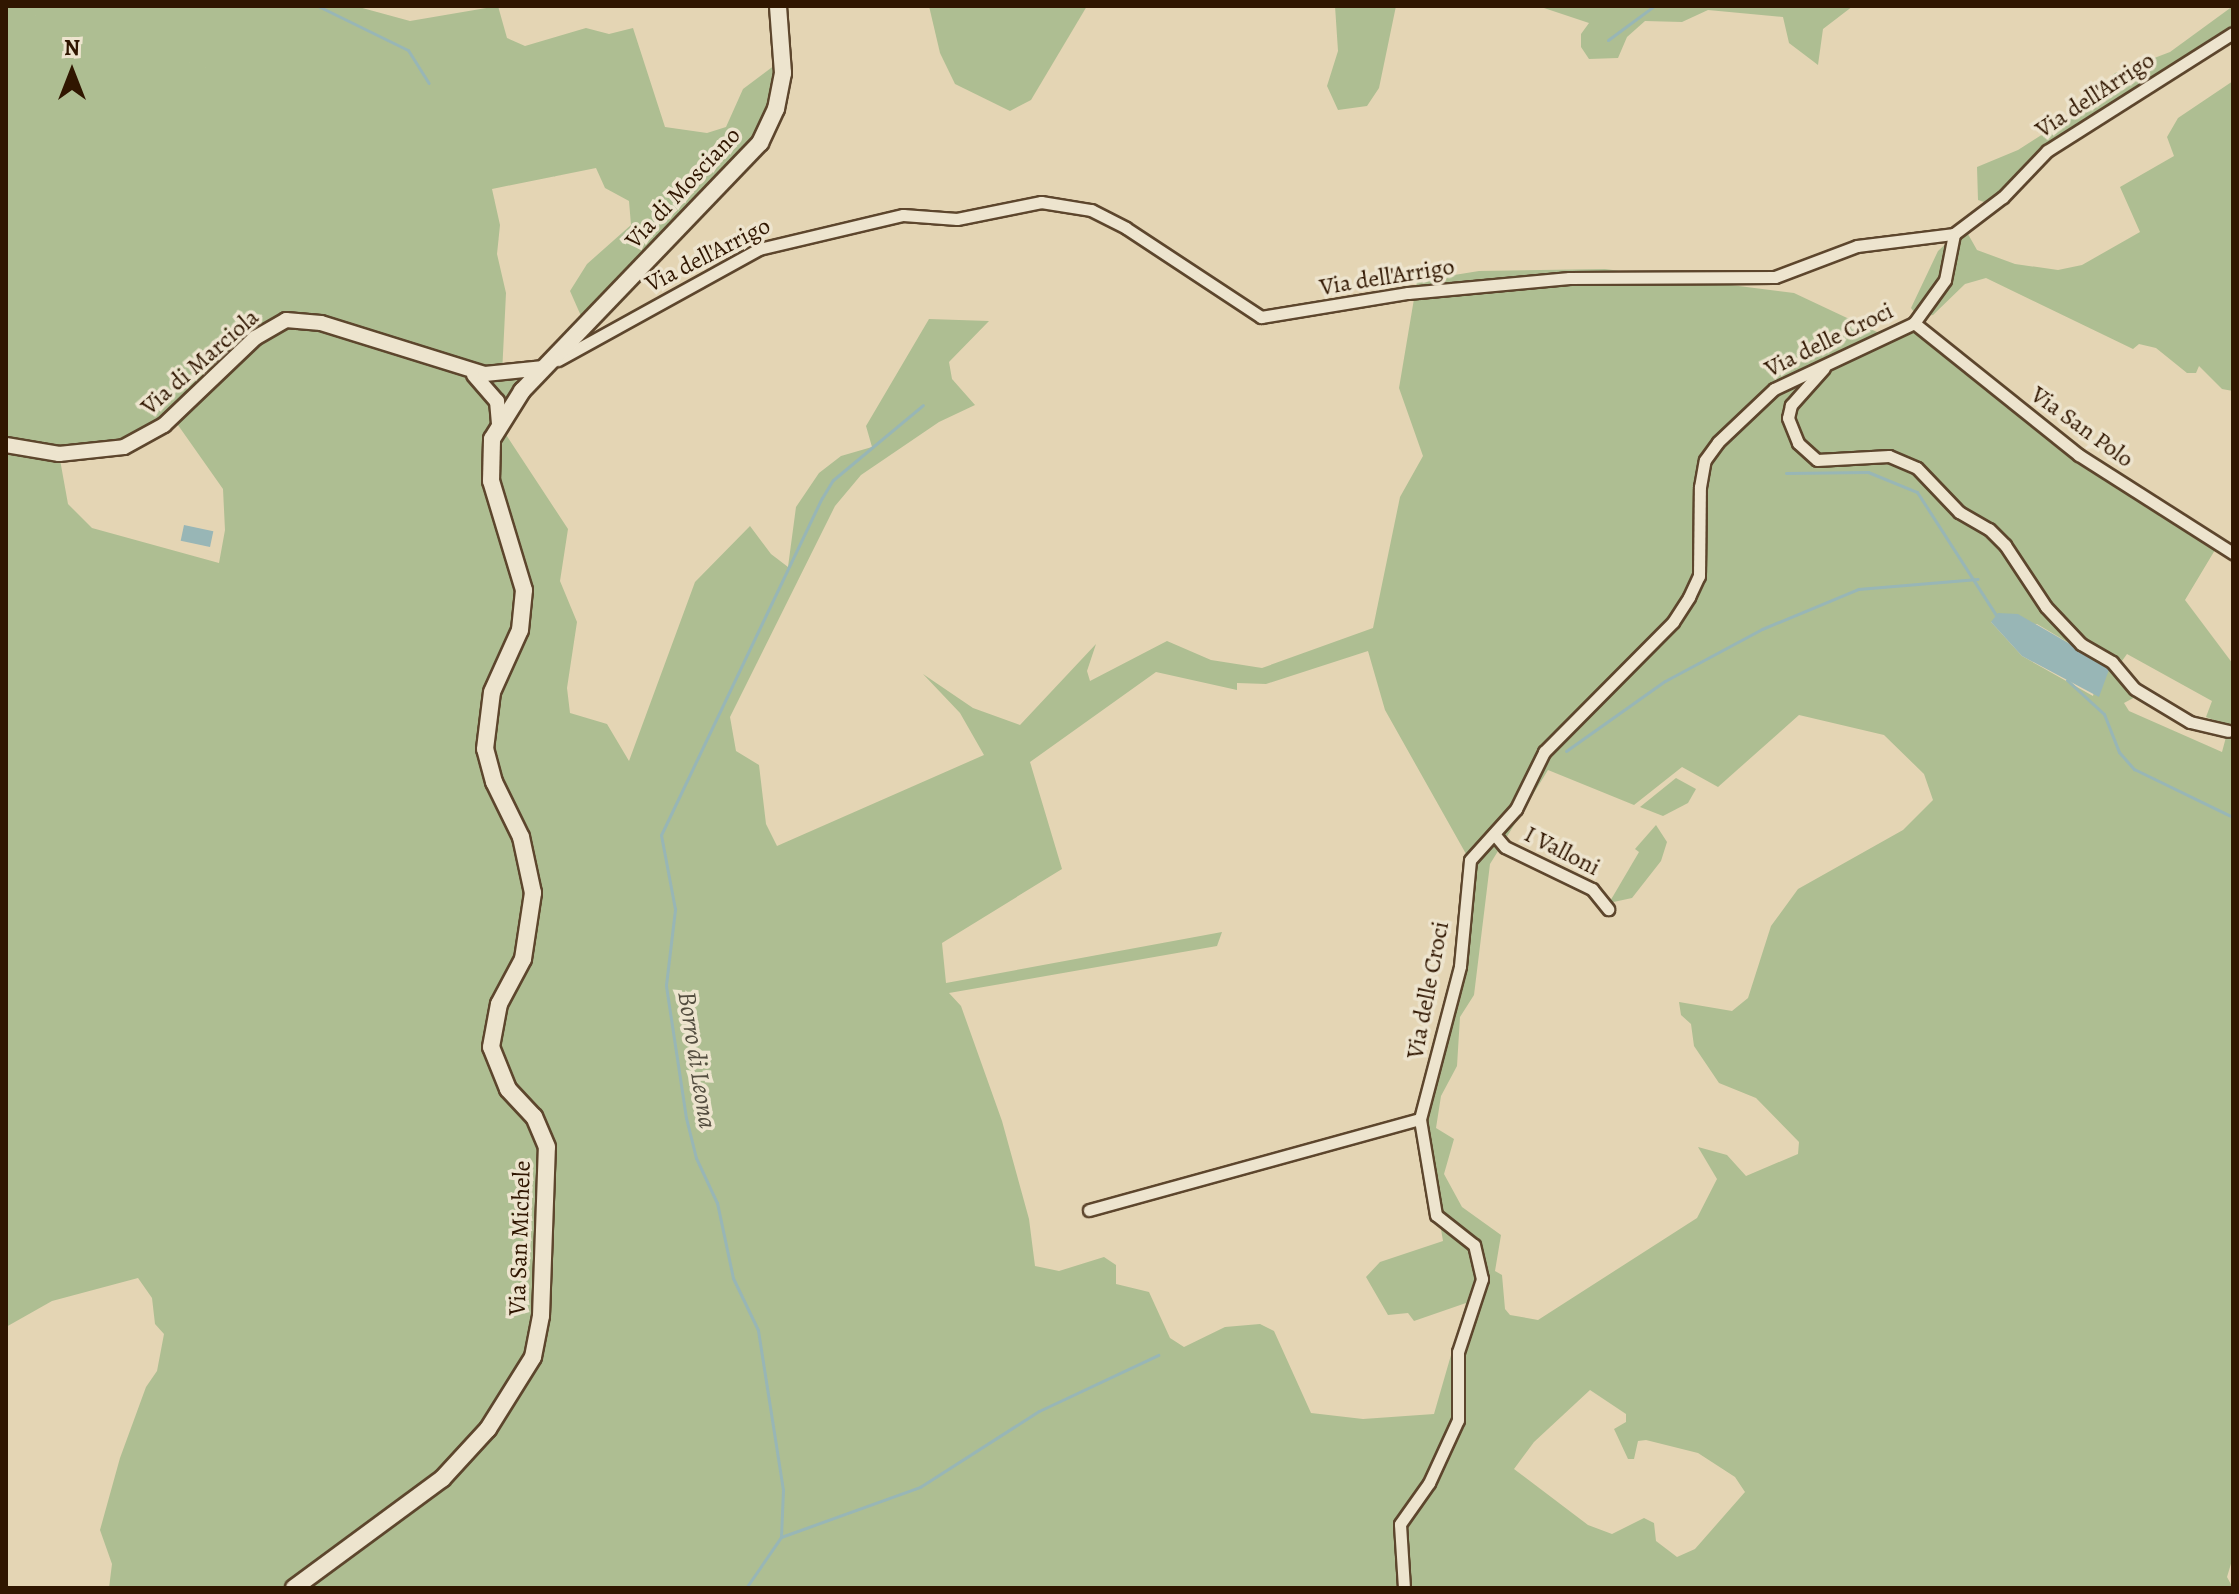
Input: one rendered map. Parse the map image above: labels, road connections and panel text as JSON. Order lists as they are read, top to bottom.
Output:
{
  "streets": {
    "main road": ["Via di Mosciano", "Via San Michele"],
    "street": [
      "Via dell'Arrigo",
      "Via delle Croci",
      "Via di Marciola",
      "Via San Polo",
      "I Valloni"
    ]
  },
  "crossings": [
    ["Via dell'Arrigo", "Via di Mosciano"],
    ["Via dell'Arrigo", "Via delle Croci"],
    ["Via dell'Arrigo", "Via di Marciola"],
    ["Via dell'Arrigo", "Via San Michele"],
    ["Via di Mosciano", "Via di Marciola"],
    ["Via di Mosciano", "Via San Michele"],
    ["Via delle Croci", "Via San Polo"],
    ["Via delle Croci", "I Valloni"],
    ["Via di Marciola", "Via San Michele"]
  ],
  "water": ["Borro di Leona"],
  "north": "top"
}
